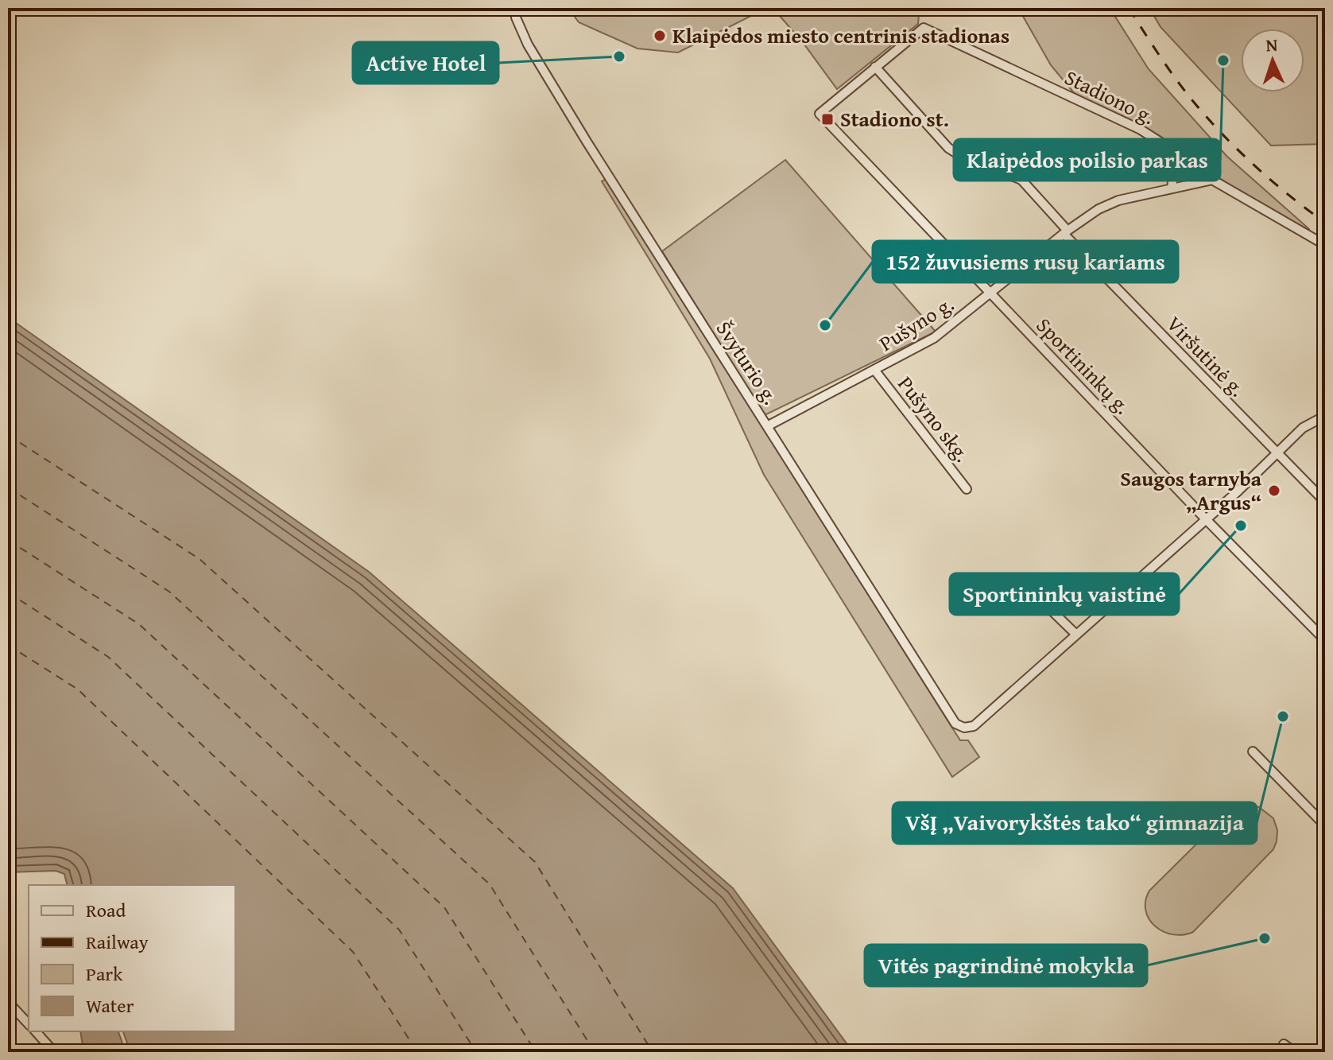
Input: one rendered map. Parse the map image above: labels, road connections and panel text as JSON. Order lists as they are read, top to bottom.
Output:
{
  "streets": {
    "street": [
      "Stadiono g.",
      "Pušyno g.",
      "Viršutinė g.",
      "Švyturio g.",
      "Sportininkų g.",
      "Pušyno skg."
    ]
  },
  "crossings": [
    ["Stadiono g.", "Pušyno g."],
    ["Stadiono g.", "Sportininkų g."],
    ["Pušyno g.", "Viršutinė g."],
    ["Pušyno g.", "Švyturio g."],
    ["Pušyno g.", "Sportininkų g."],
    ["Pušyno g.", "Pušyno skg."]
  ],
  "places": {
    "other": [
      "Klaipėdos miesto centrinis stadionas",
      "Active Hotel",
      "Klaipėdos poilsio parkas",
      "152 žuvusiems rusų kariams",
      "Saugos tarnyba „Argus“",
      "Sportininkų vaistinė",
      "VšĮ „Vaivorykštės tako“ gimnazija",
      "Vitės pagrindinė mokykla"
    ],
    "transit": ["Stadiono st."]
  },
  "legend": [
    "Road",
    "Railway",
    "Park",
    "Water"
  ],
  "north": "top"
}
